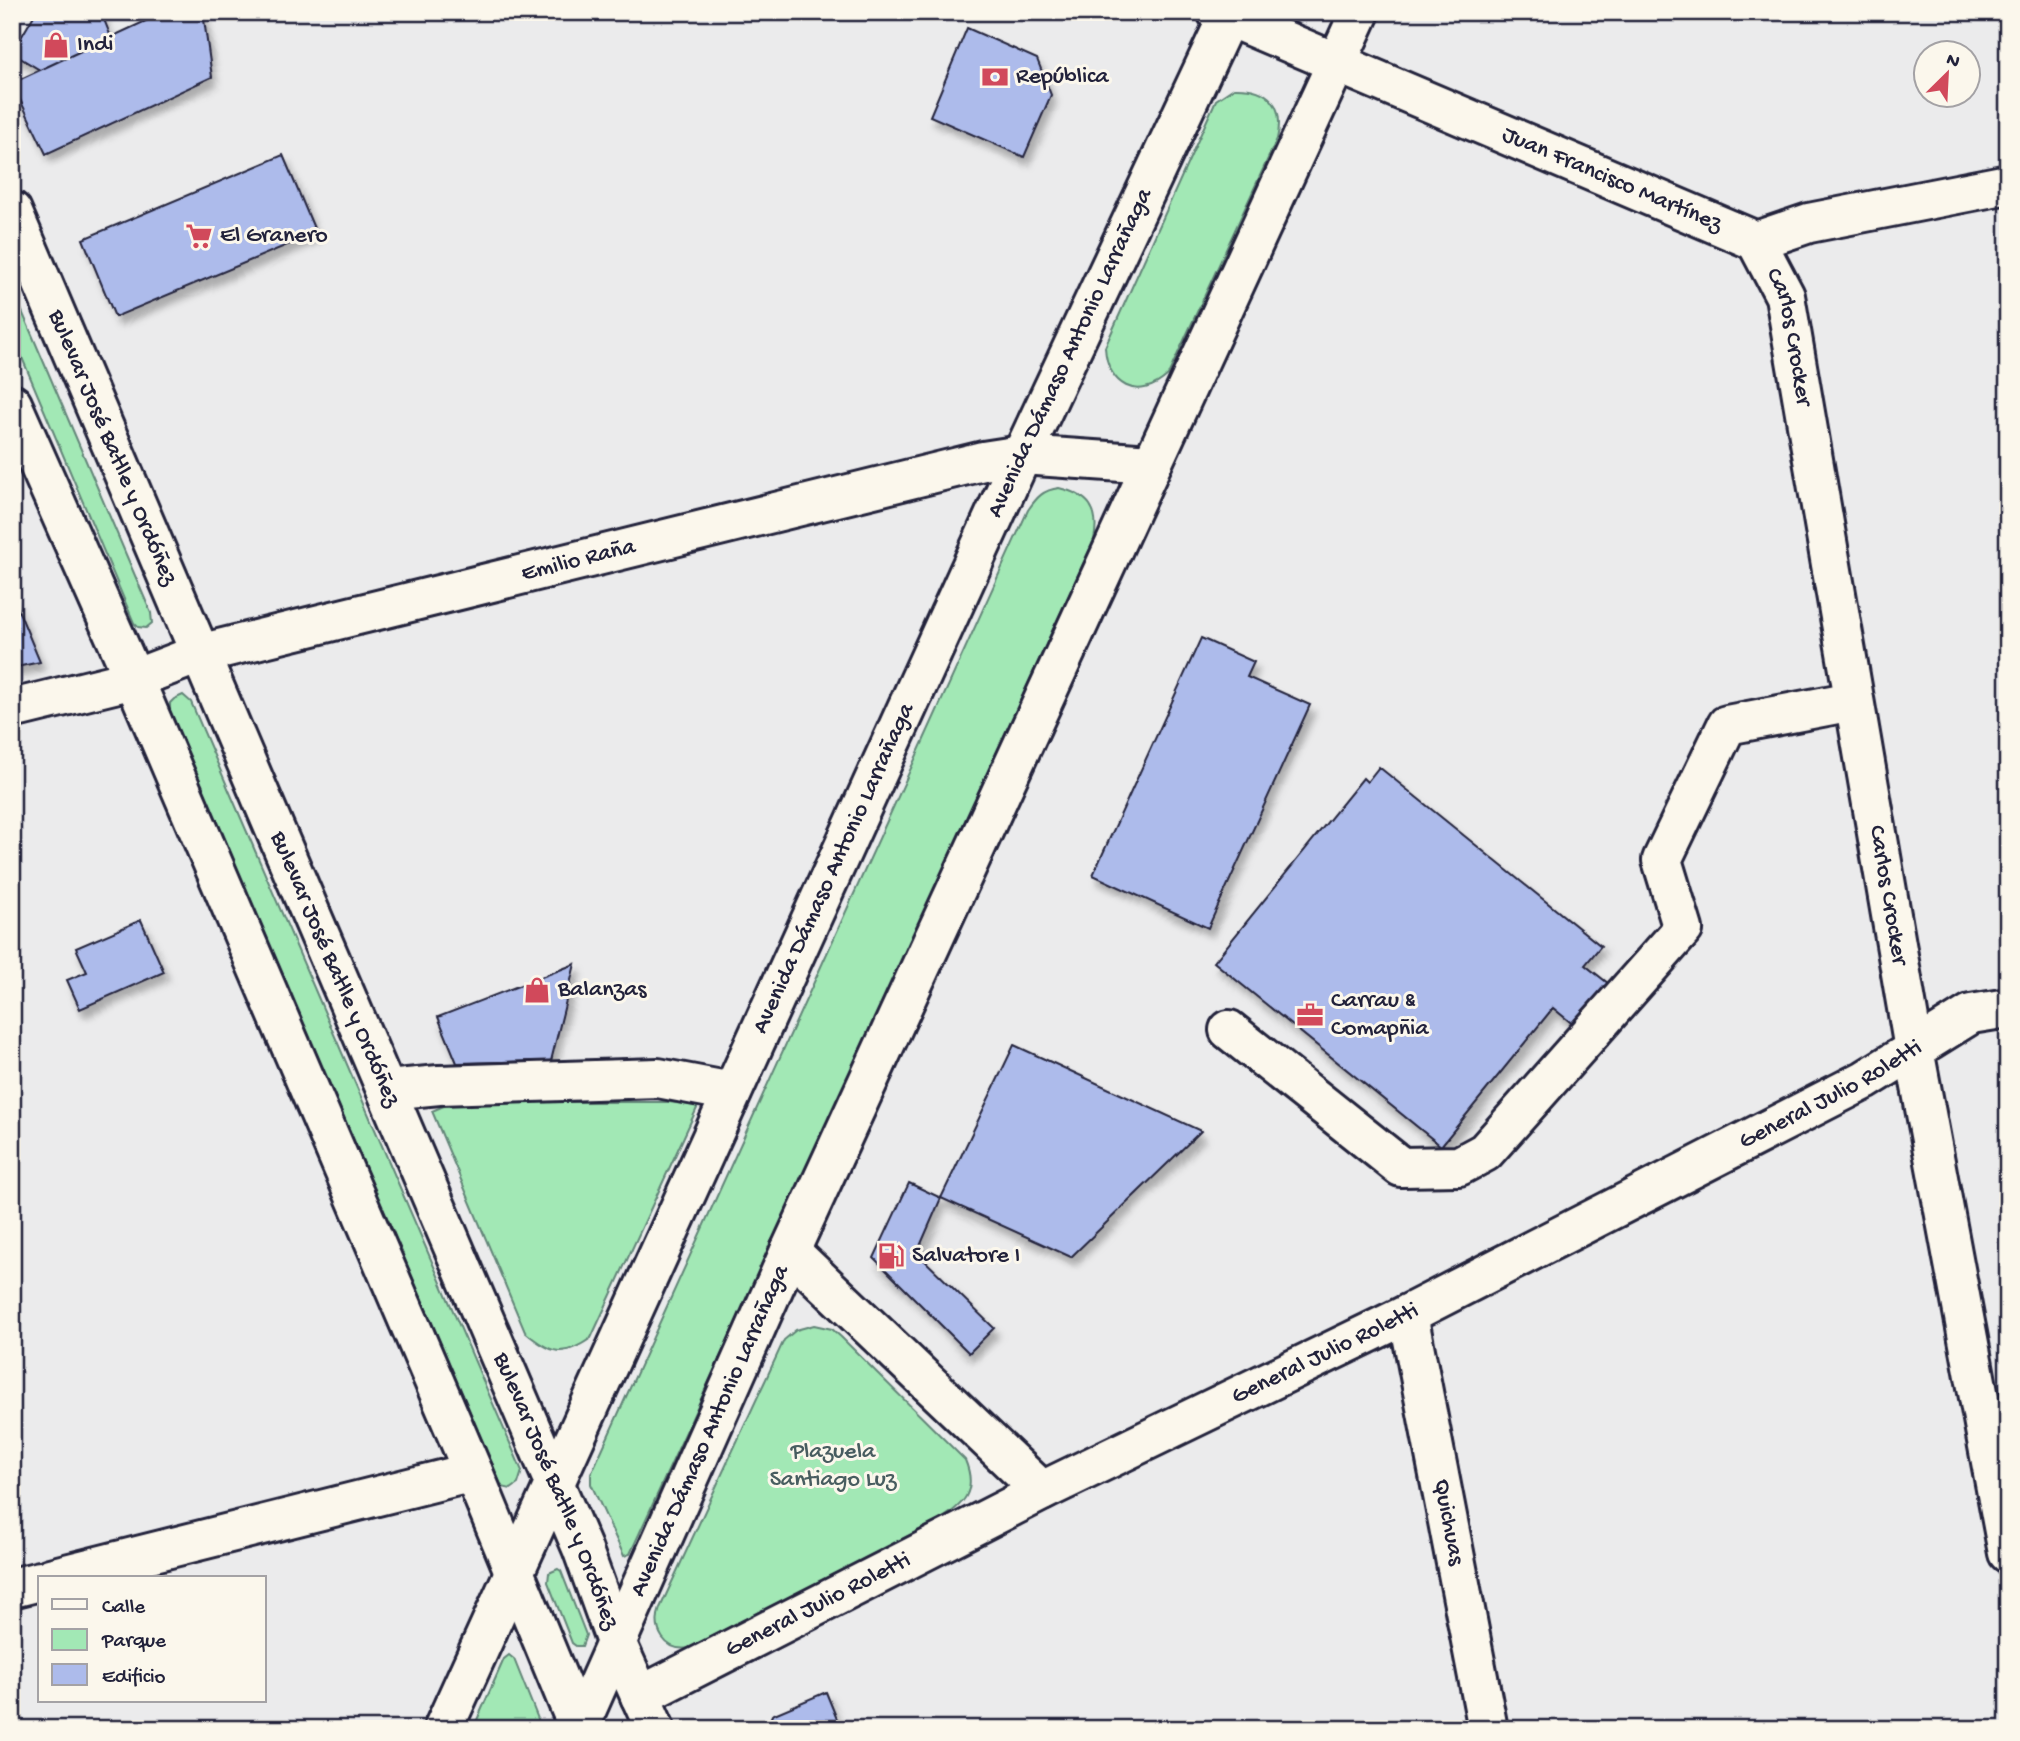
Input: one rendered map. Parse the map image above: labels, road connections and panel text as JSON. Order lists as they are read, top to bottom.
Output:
{
  "streets": {
    "street": [
      "Juan Francisco Martínez",
      "Carlos Crocker",
      "Avenida Dámaso Antonio Larrañaga",
      "Bulevar José Batlle y Ordóñez",
      "Emilio Raña",
      "General Julio Roletti",
      "Quichuas"
    ]
  },
  "crossings": [
    ["Juan Francisco Martínez", "Carlos Crocker"],
    ["Juan Francisco Martínez", "Avenida Dámaso Antonio Larrañaga"],
    ["Carlos Crocker", "General Julio Roletti"],
    ["Avenida Dámaso Antonio Larrañaga", "Bulevar José Batlle y Ordóñez"],
    ["Avenida Dámaso Antonio Larrañaga", "Emilio Raña"],
    ["Avenida Dámaso Antonio Larrañaga", "General Julio Roletti"],
    ["Bulevar José Batlle y Ordóñez", "Emilio Raña"],
    ["Bulevar José Batlle y Ordóñez", "General Julio Roletti"],
    ["General Julio Roletti", "Quichuas"]
  ],
  "parks": ["Plazuela Santiago Luz"],
  "places": {
    "shop": ["Indi", "Balanzas"],
    "bank": ["República"],
    "supermarket": ["El Granero"],
    "office": ["Carrau & Comapñia"],
    "fuel station": ["Salvatore I"]
  },
  "legend": ["Calle", "Parque", "Edificio"],
  "north": "top right"
}
